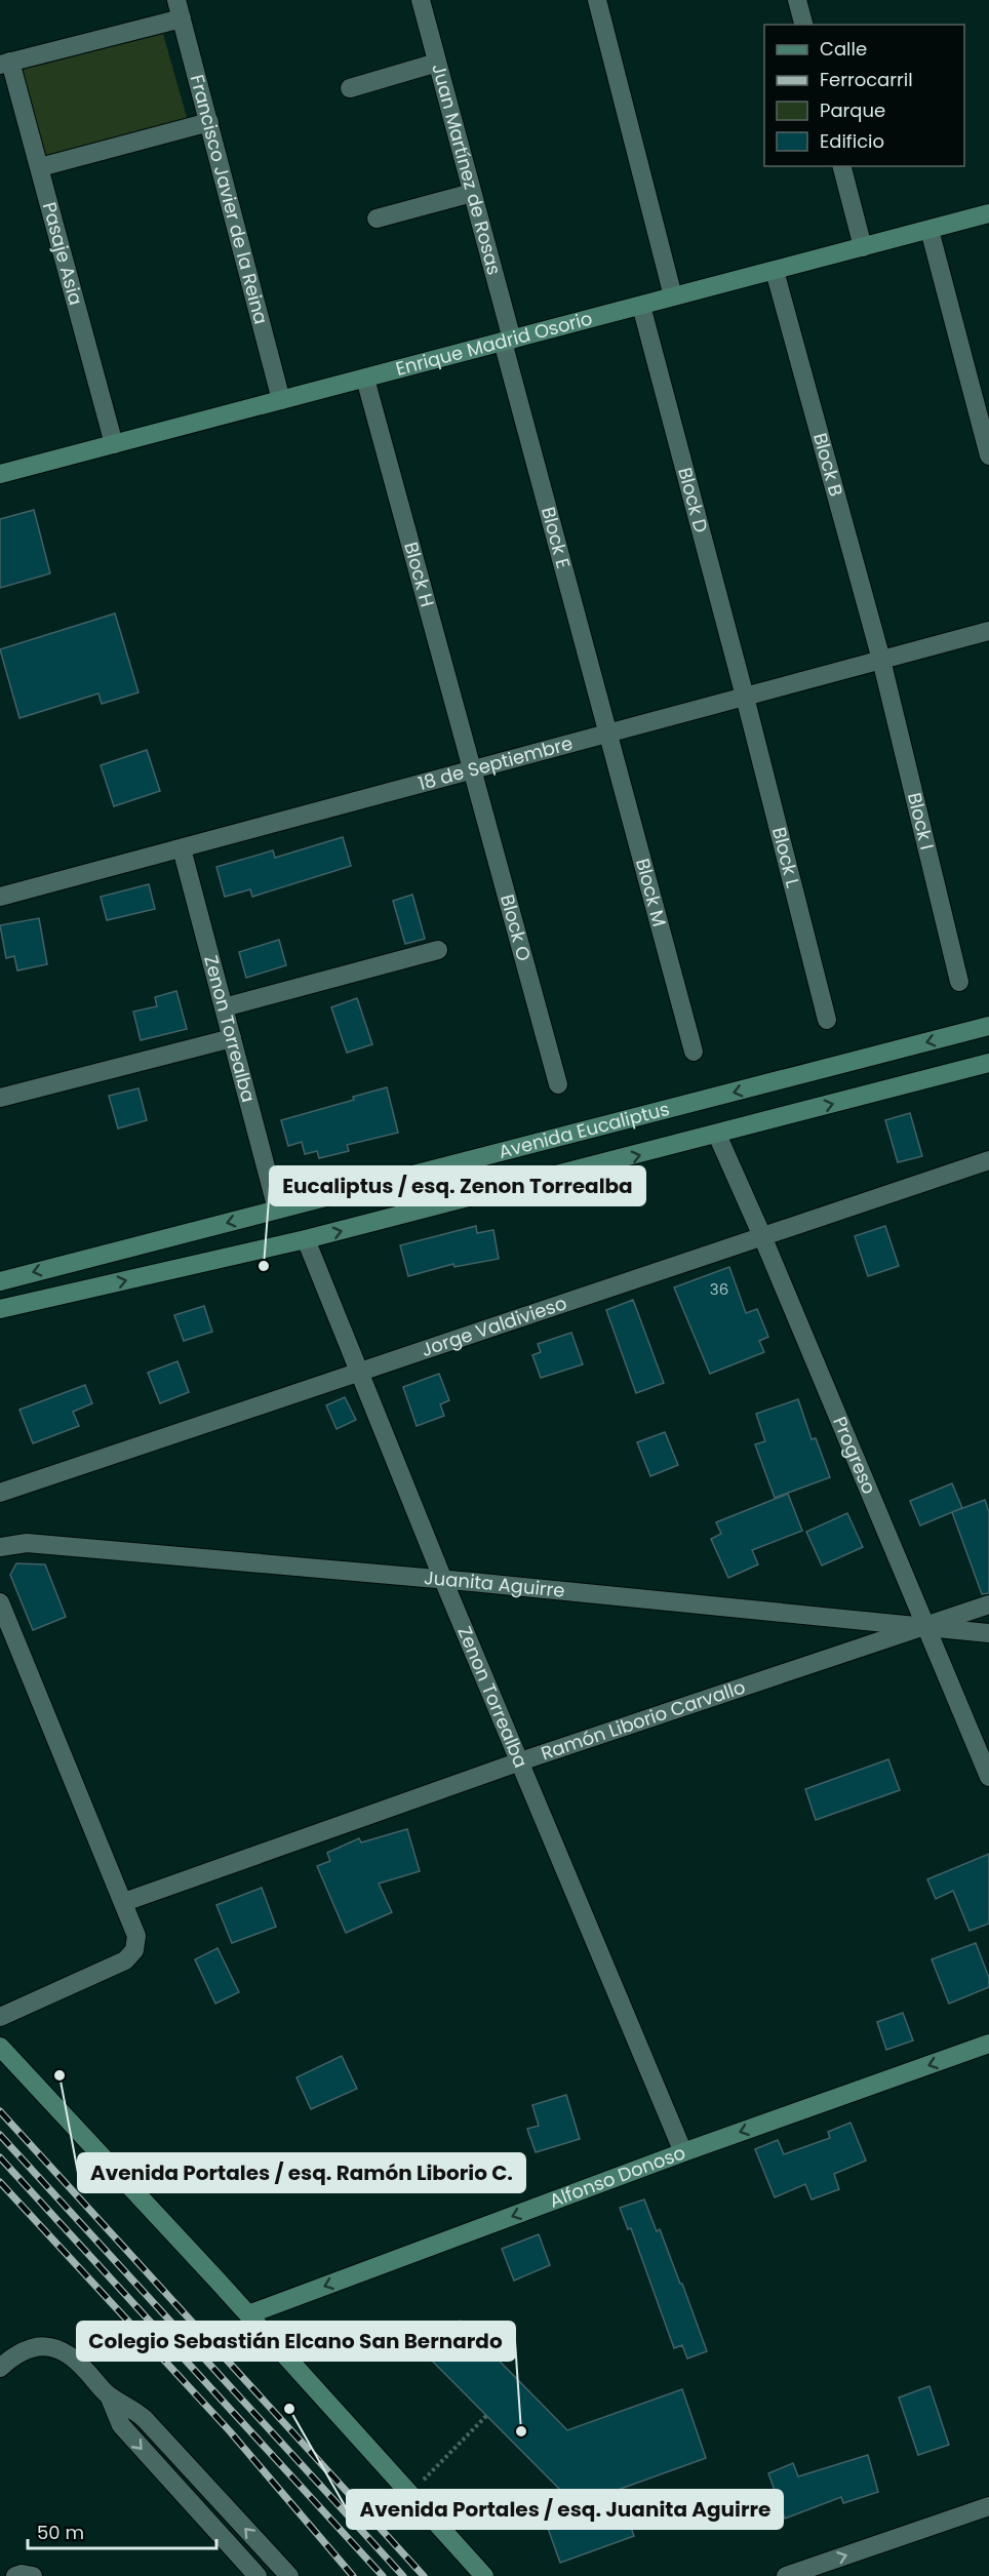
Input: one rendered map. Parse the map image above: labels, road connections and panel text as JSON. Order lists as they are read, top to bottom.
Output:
{
  "streets": {
    "main road": ["Enrique Madrid Osorio", "Avenida Eucaliptus", "Alfonso Donoso"],
    "street": [
      "Juan Martínez de Rosas",
      "Francisco Javier de la Reina",
      "Pasaje Asia",
      "Block B",
      "Block D",
      "Block E",
      "Block H",
      "18 de Septiembre",
      "Block I",
      "Block L",
      "Block M",
      "Block O",
      "Zenon Torrealba",
      "Jorge Valdivieso",
      "Progreso",
      "Juanita Aguirre",
      "Ramón Liborio Carvallo"
    ]
  },
  "crossings": [
    ["Juan Martínez de Rosas", "Enrique Madrid Osorio"],
    ["Juan Martínez de Rosas", "Block E"],
    ["Francisco Javier de la Reina", "Enrique Madrid Osorio"],
    ["Pasaje Asia", "Enrique Madrid Osorio"],
    ["Enrique Madrid Osorio", "Block B"],
    ["Enrique Madrid Osorio", "Block D"],
    ["Enrique Madrid Osorio", "Block E"],
    ["Enrique Madrid Osorio", "Block H"],
    ["Block B", "18 de Septiembre"],
    ["Block B", "Block I"],
    ["Block D", "18 de Septiembre"],
    ["Block D", "Block L"],
    ["Block E", "18 de Septiembre"],
    ["Block E", "Block M"],
    ["Block H", "18 de Septiembre"],
    ["Block H", "Block O"],
    ["18 de Septiembre", "Block I"],
    ["18 de Septiembre", "Block L"],
    ["18 de Septiembre", "Block M"],
    ["18 de Septiembre", "Block O"],
    ["18 de Septiembre", "Zenon Torrealba"],
    ["Zenon Torrealba", "Avenida Eucaliptus"],
    ["Zenon Torrealba", "Jorge Valdivieso"],
    ["Zenon Torrealba", "Juanita Aguirre"],
    ["Zenon Torrealba", "Ramón Liborio Carvallo"],
    ["Zenon Torrealba", "Alfonso Donoso"],
    ["Avenida Eucaliptus", "Progreso"],
    ["Jorge Valdivieso", "Progreso"],
    ["Progreso", "Juanita Aguirre"],
    ["Progreso", "Ramón Liborio Carvallo"],
    ["Juanita Aguirre", "Ramón Liborio Carvallo"]
  ],
  "one_way": ["Alfonso Donoso"],
  "places": [
    "Eucaliptus / esq. Zenon Torrealba",
    "Avenida Portales / esq. Ramón Liborio C.",
    "Avenida Portales / esq. Juanita Aguirre",
    "Colegio Sebastián Elcano San Bernardo"
  ],
  "house_numbers": ["36"],
  "legend": [
    "Calle",
    "Ferrocarril",
    "Parque",
    "Edificio"
  ],
  "scale_bar": "50 m"
}
